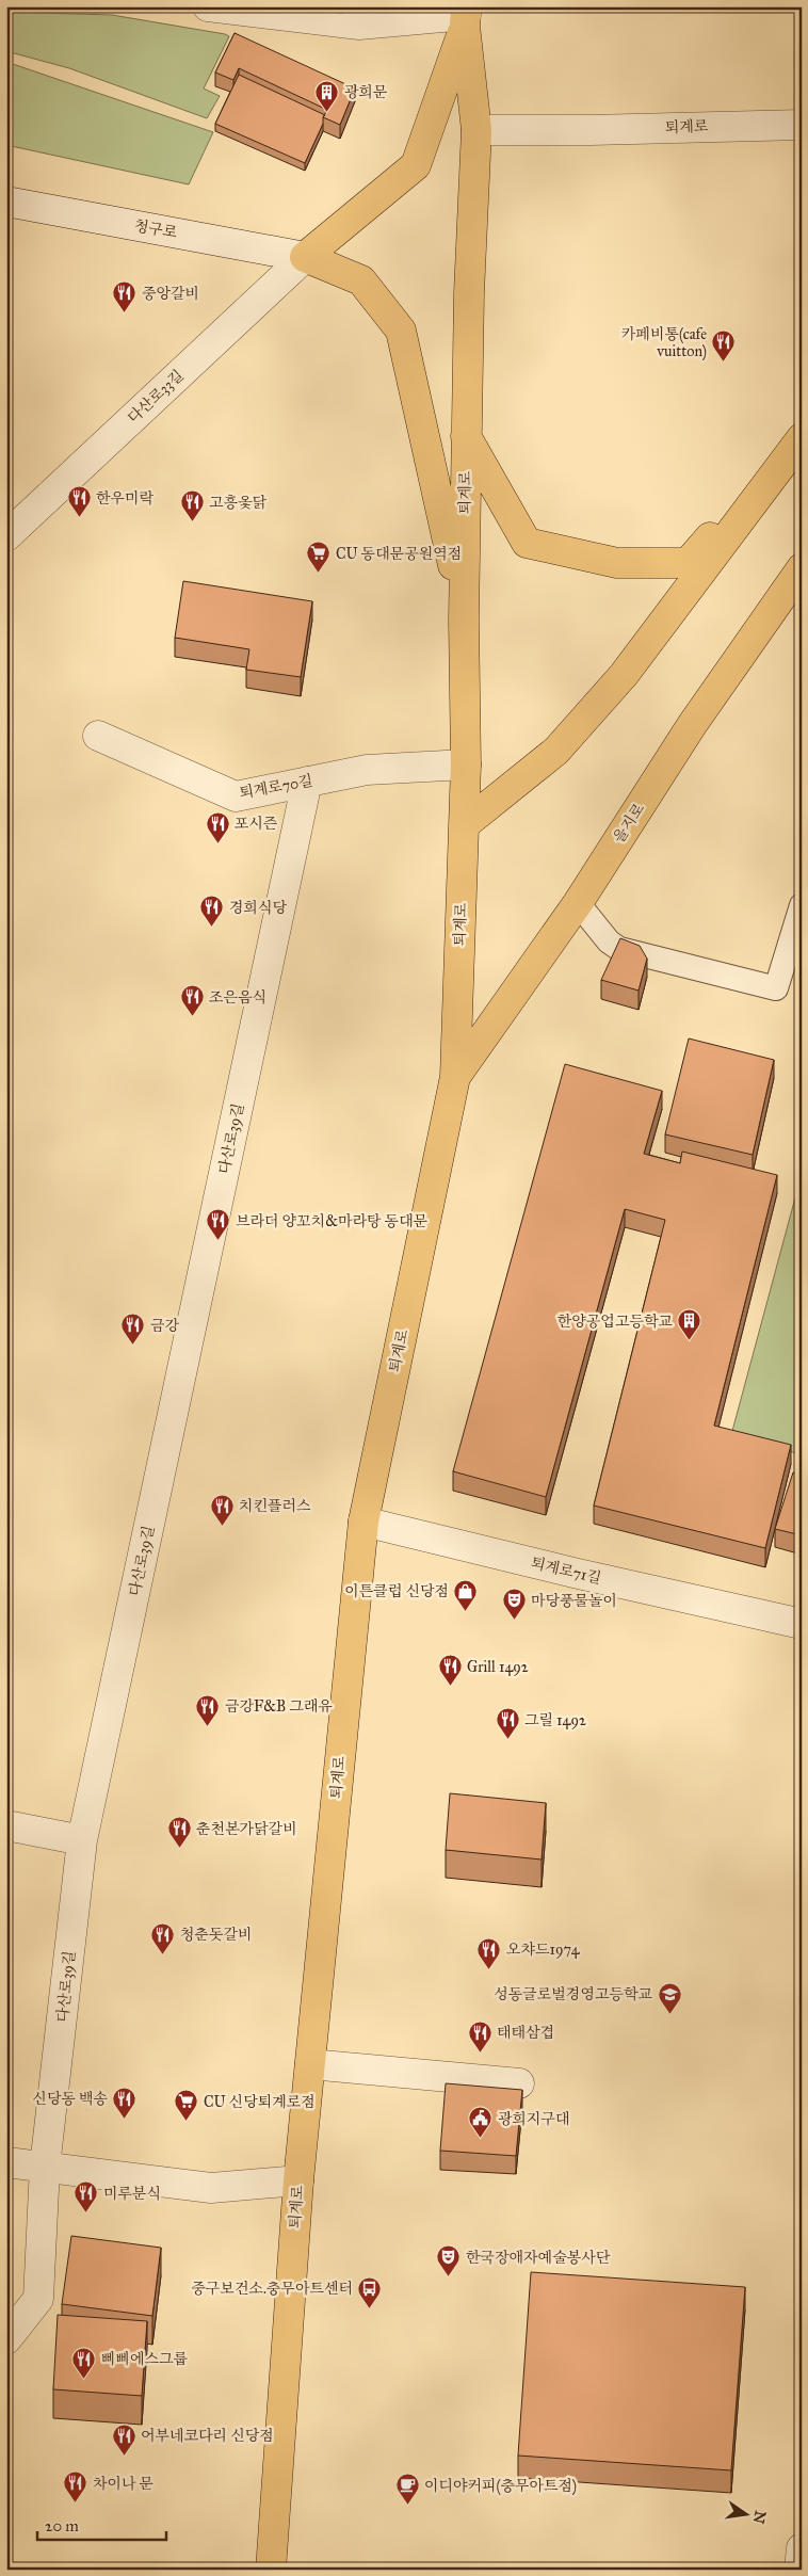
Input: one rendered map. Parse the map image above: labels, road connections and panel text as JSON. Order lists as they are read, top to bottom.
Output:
{
  "streets": {
    "main road": ["퇴계로", "을지로"],
    "street": [
      "청구로",
      "다산로33길",
      "퇴계로70길",
      "다산로39길",
      "퇴계로71길"
    ]
  },
  "crossings": [
    ["퇴계로", "퇴계로70길"],
    ["퇴계로", "을지로"],
    ["퇴계로", "퇴계로71길"],
    ["청구로", "다산로33길"],
    ["퇴계로70길", "다산로39길"]
  ],
  "places": {
    "building": ["광희문", "한양공업고등학교"],
    "restaurant": [
      "중앙갈비",
      "카페비통(cafe vuitton)",
      "한우미락",
      "고흥옻닭",
      "포시즌",
      "경희식당",
      "조은음식",
      "브라더 양꼬치&마라탕 동대문",
      "금강",
      "치킨플러스",
      "Grill 1492",
      "금강F&B 그래유",
      "그릴 1492",
      "춘천본가닭갈비",
      "청춘돗갈비",
      "오챠드1974",
      "태태삼겹",
      "신당동 백송",
      "미루분식",
      "삐삐에스그룹",
      "어부네코다리 신당점",
      "차이나 문"
    ],
    "supermarket": ["CU 동대문공원역점", "CU 신당퇴계로점"],
    "shop": ["이튼클럽 신당점"],
    "theatre": ["마당풍물놀이", "한국장애자예술봉사단"],
    "school or university": ["성동글로벌경영고등학교"],
    "public building": ["광희지구대"],
    "bus stop": ["중구보건소.충무아트센터"],
    "cafe": ["이디야커피(충무아트점)"]
  },
  "scale_bar": "20 m",
  "north": "right"
}
